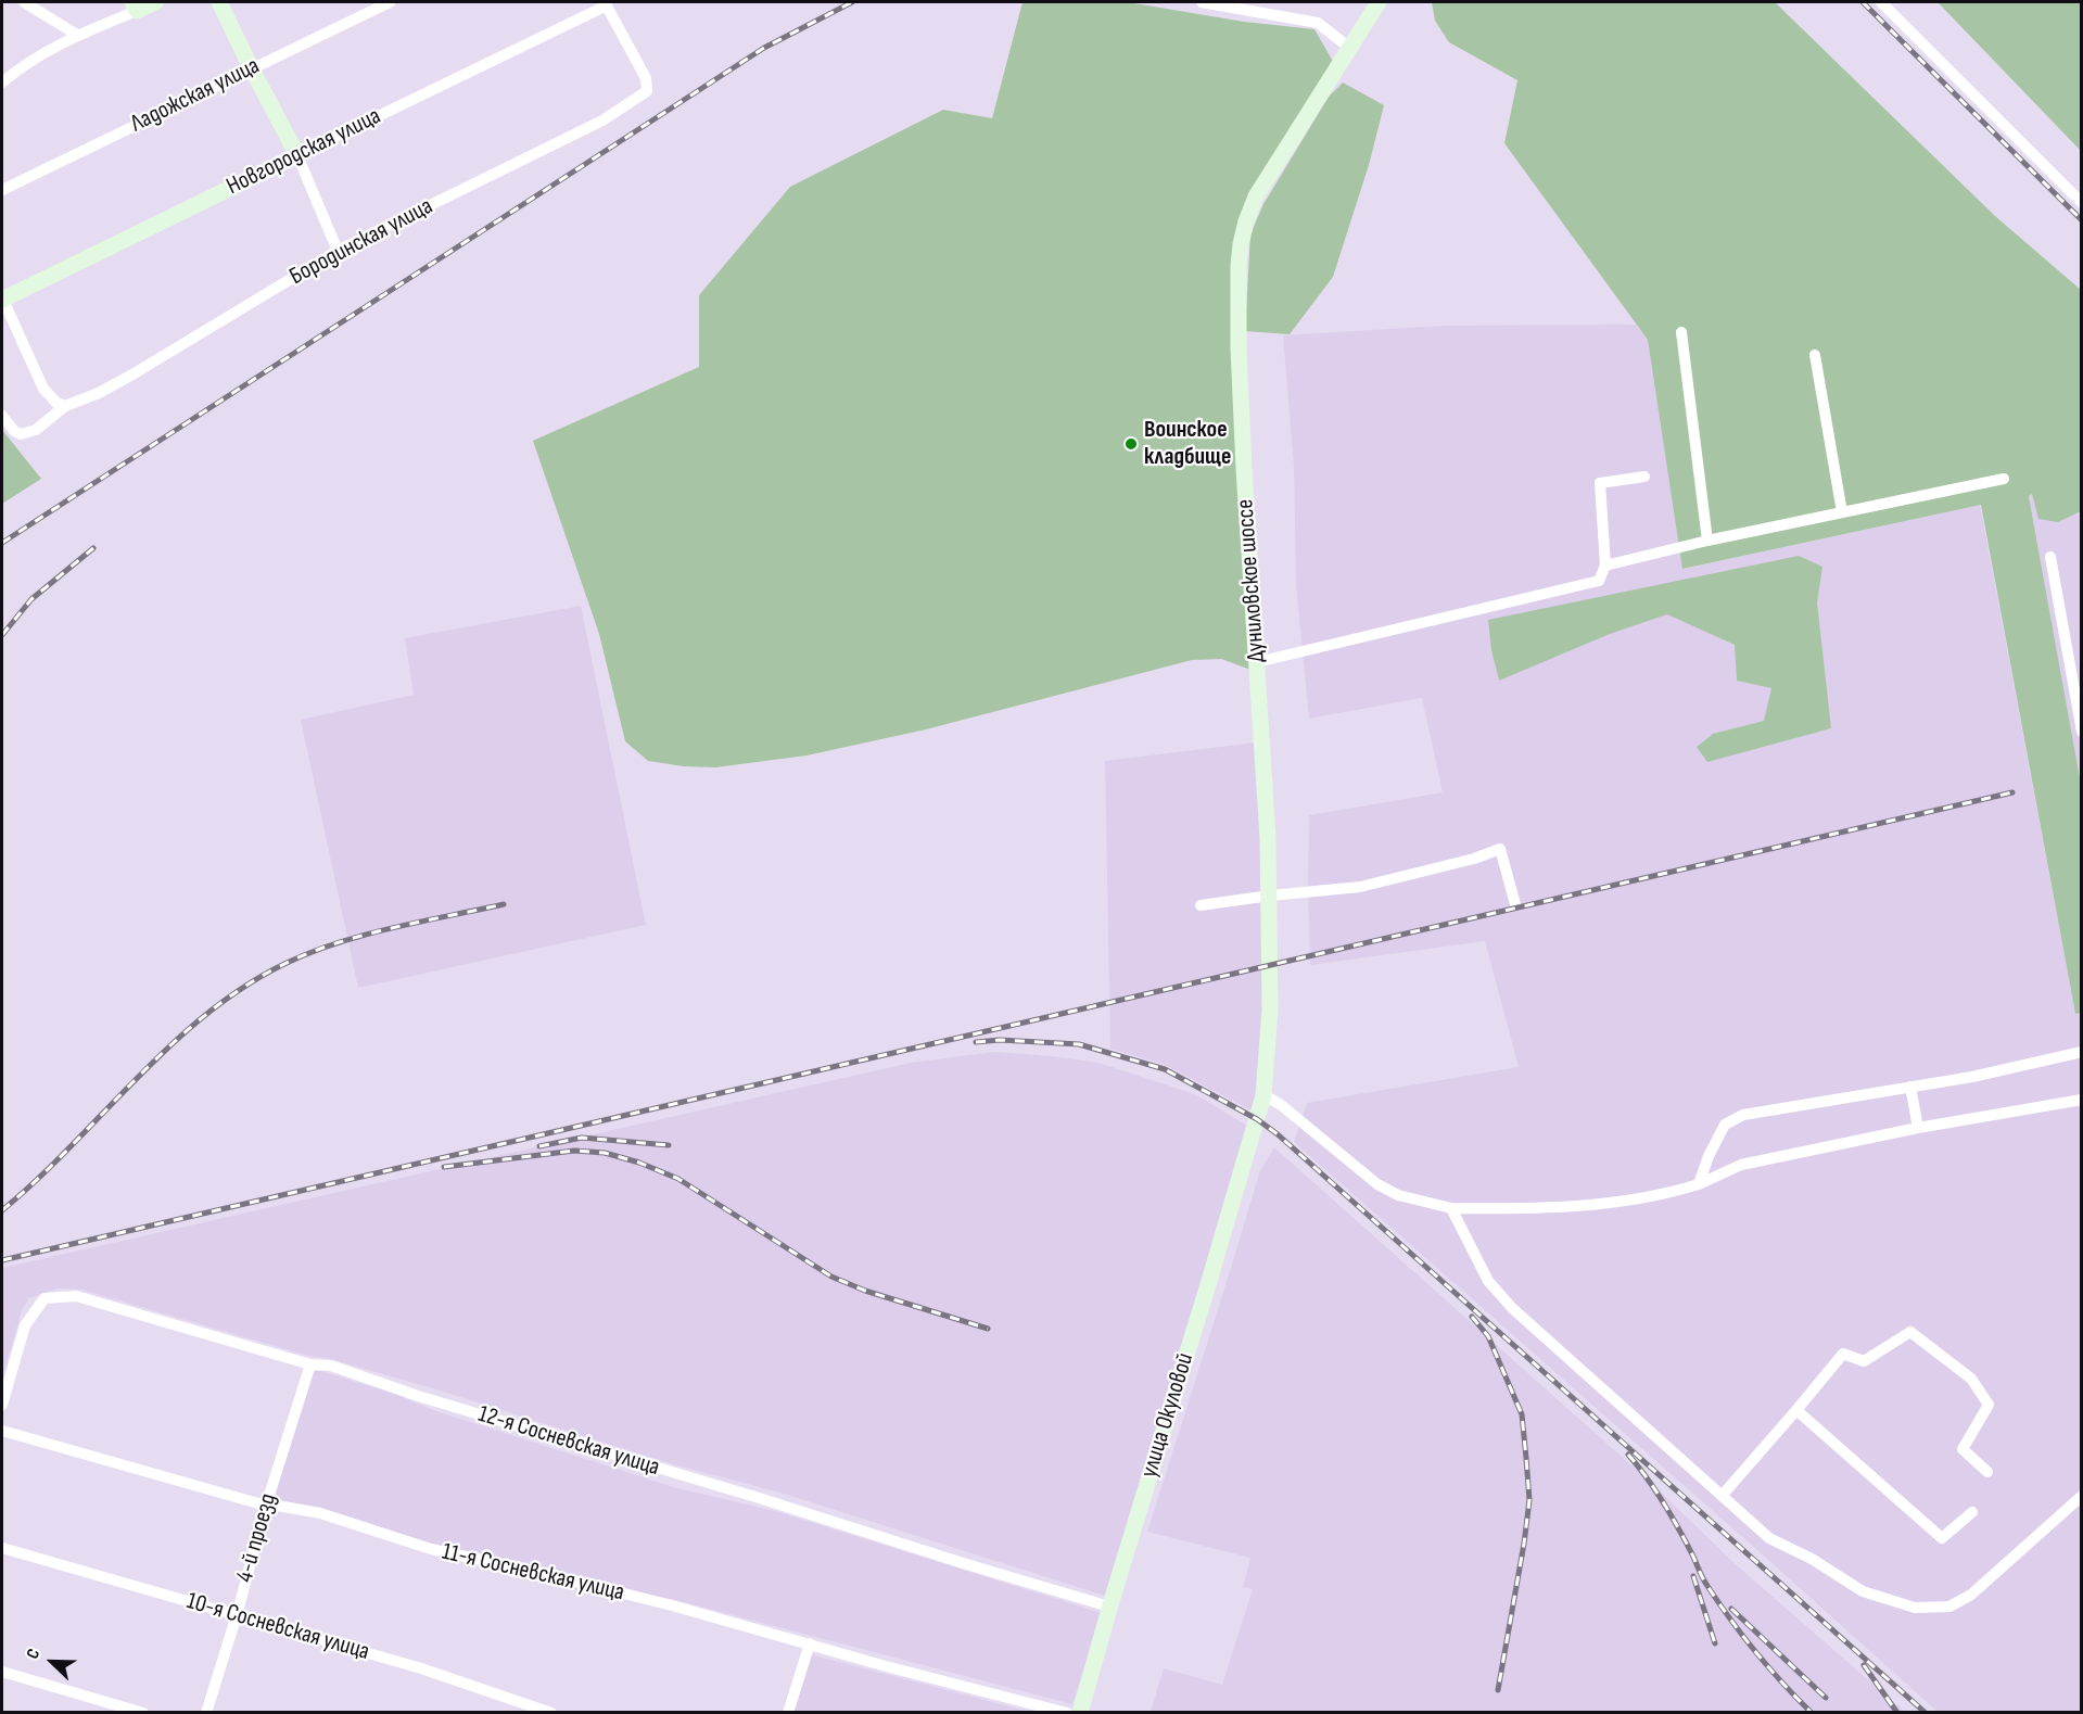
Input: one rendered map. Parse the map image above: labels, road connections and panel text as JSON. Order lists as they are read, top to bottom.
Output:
{
  "streets": {
    "street": [
      "Ладожская улица",
      "Новгородская улица",
      "Бородинская улица",
      "Дуниловское шоссе",
      "улица Окуловой",
      "12-я Сосневская улица",
      "4-й проезд",
      "11-я Сосневская улица",
      "10-я Сосневская улица"
    ]
  },
  "crossings": [
    ["Новгородская улица", "Бородинская улица"],
    ["Дуниловское шоссе", "улица Окуловой"],
    ["улица Окуловой", "12-я Сосневская улица"],
    ["12-я Сосневская улица", "4-й проезд"],
    ["4-й проезд", "11-я Сосневская улица"],
    ["4-й проезд", "10-я Сосневская улица"]
  ],
  "places": ["Воинское кладбище"],
  "north": "top left"
}
